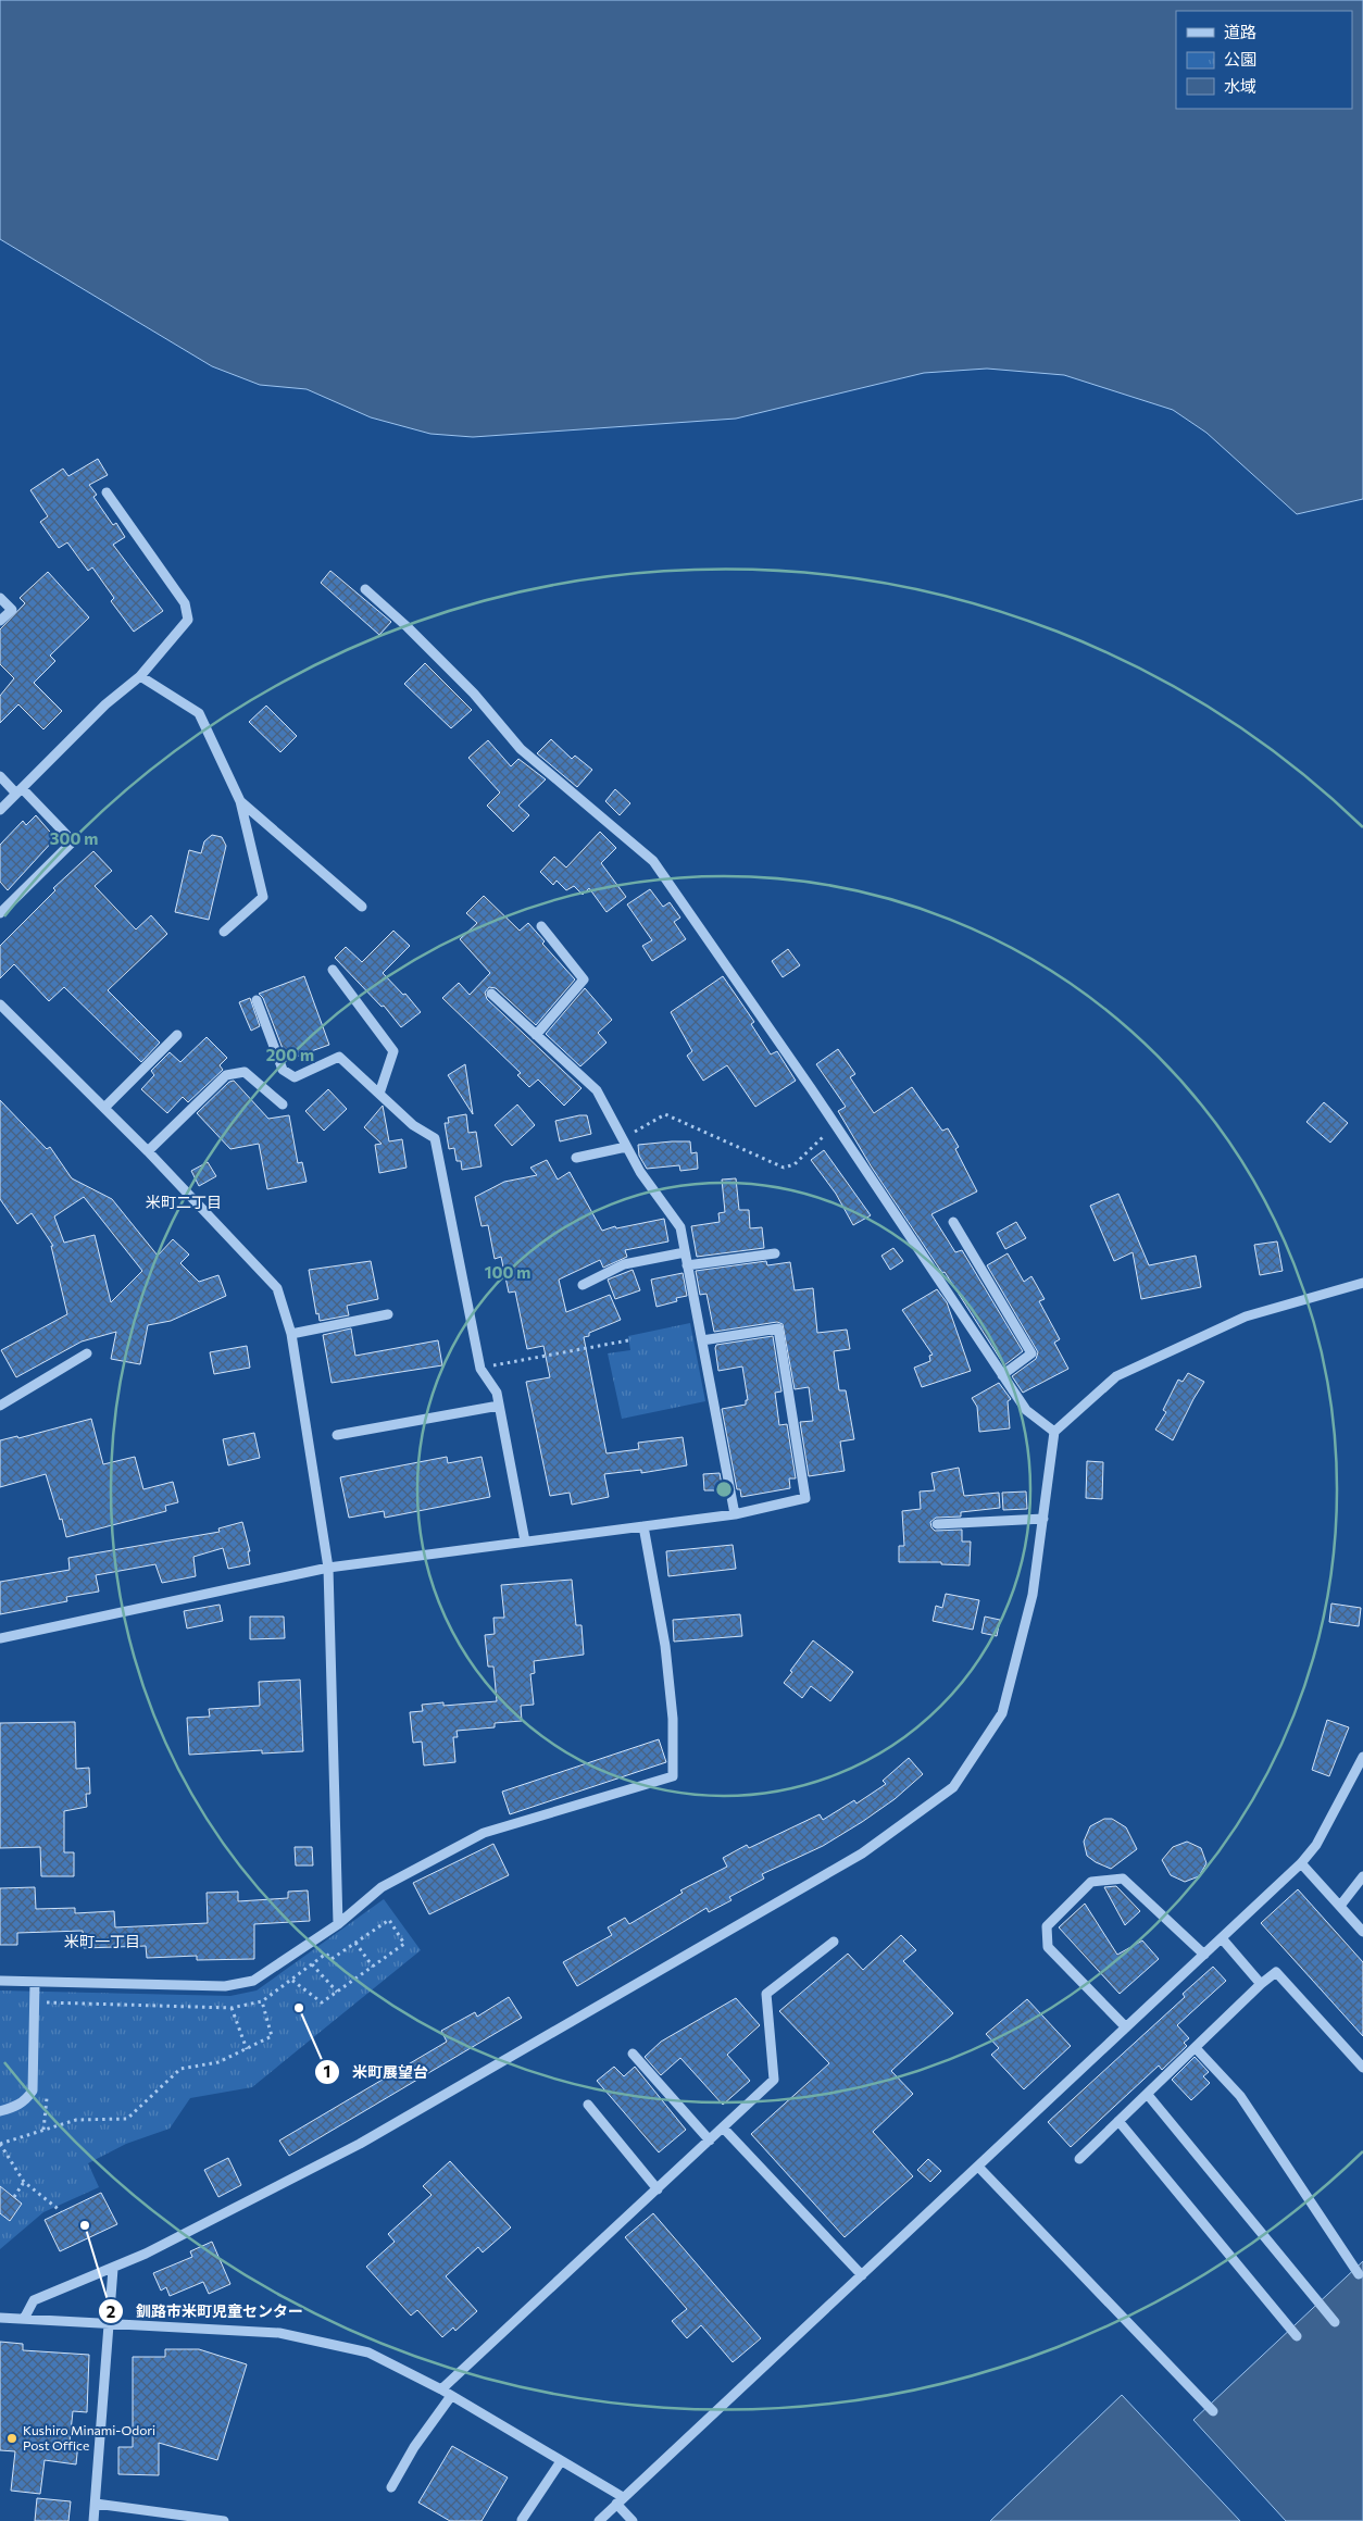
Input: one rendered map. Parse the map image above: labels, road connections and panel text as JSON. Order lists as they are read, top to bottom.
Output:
{
  "districts": ["米町二丁目", "米町一丁目"],
  "places": ["米町展望台", "釧路市米町児童センター", "Kushiro Minami-Odori Post Office"],
  "legend": ["道路", "公園", "水域"],
  "rings": ["300 m", "200 m", "100 m"]
}
